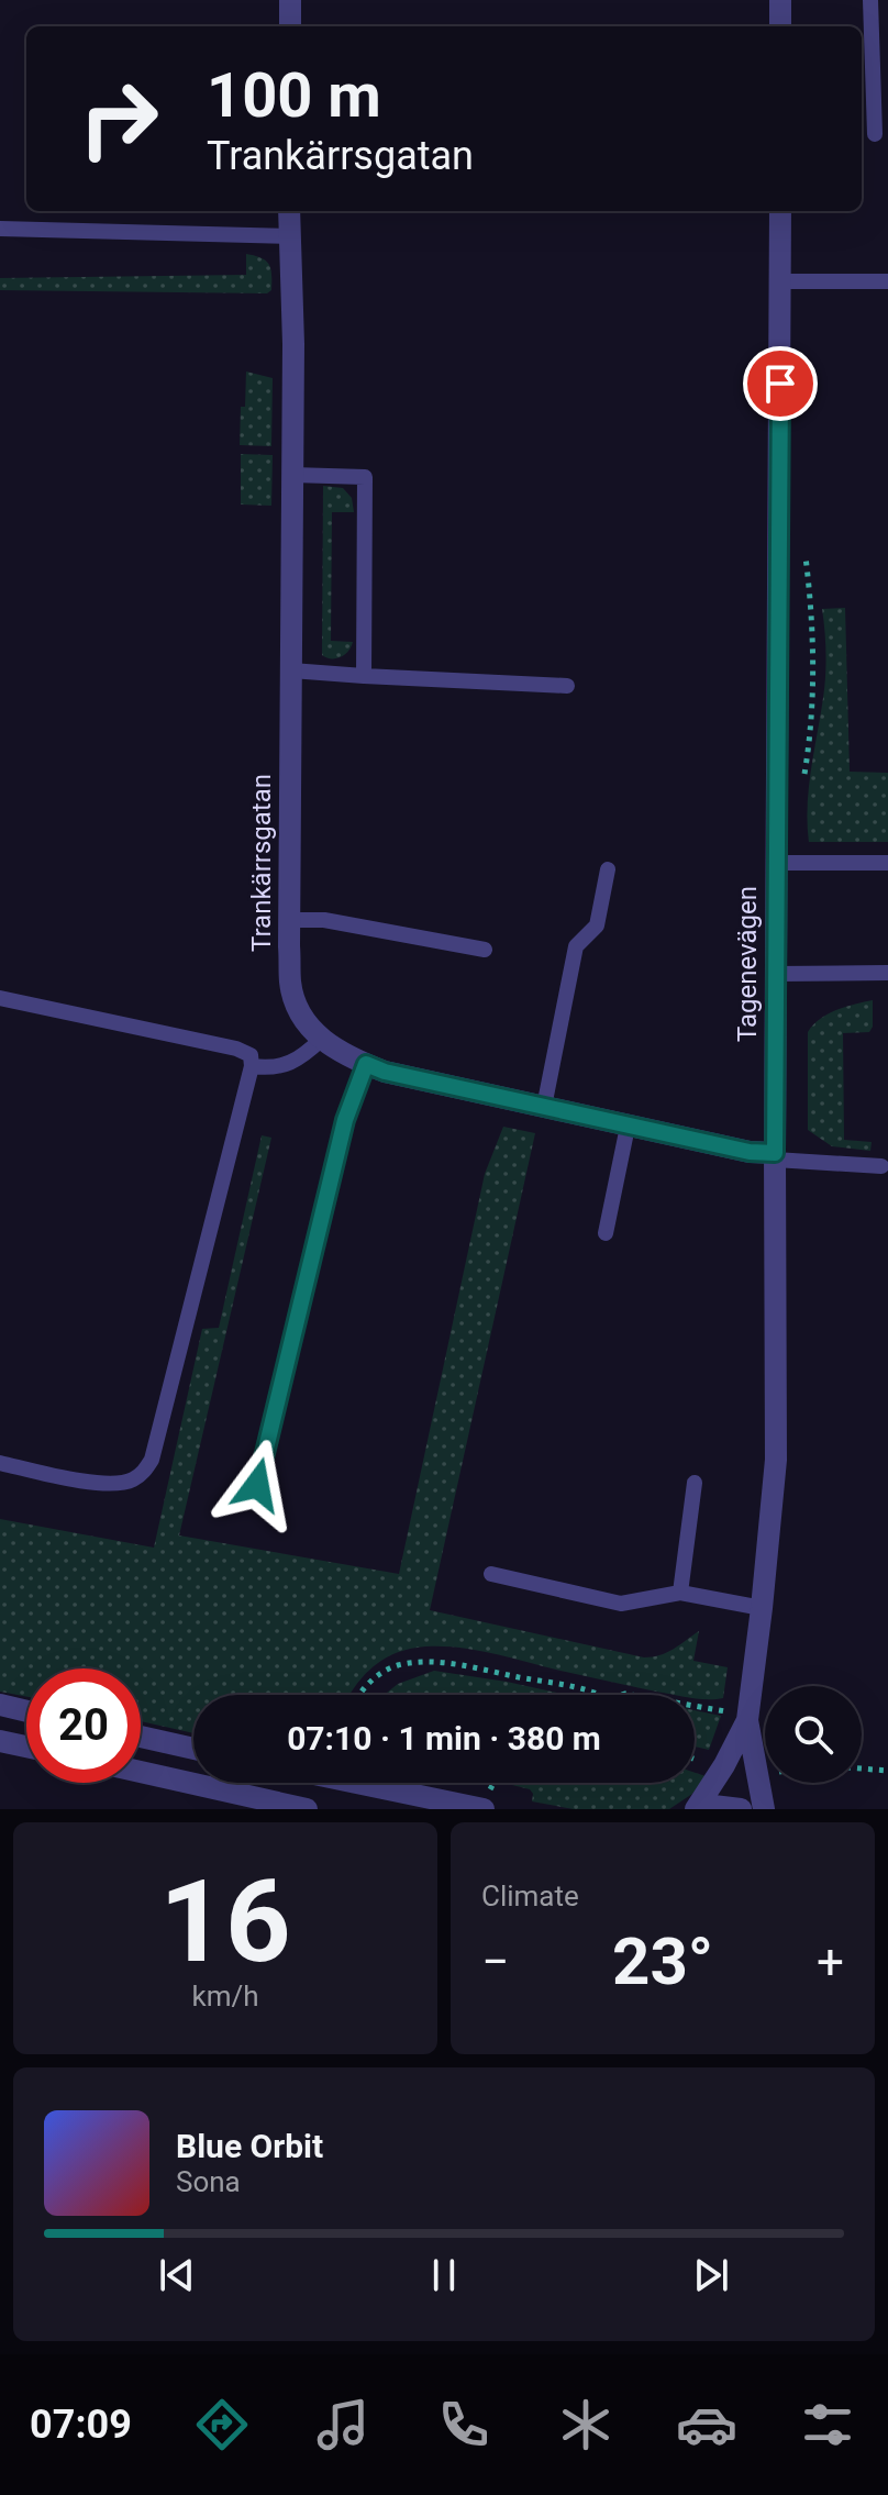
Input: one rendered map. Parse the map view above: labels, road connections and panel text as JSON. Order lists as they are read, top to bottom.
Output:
{
  "streets": {
    "street": ["Trankärrsgatan", "Tagenevägen"]
  },
  "crossings": [
    ["Trankärrsgatan", "Tagenevägen"]
  ],
  "page": {
    "turn": ["100 m", "Trankärrsgatan"],
    "limit": "20",
    "trip": "07:10 · 1 min · 380 m",
    "tile": [
      ["16", "km/h"],
      "Climate"
    ],
    "heat": ["−", "23°", "+"],
    "song": ["Blue Orbit", "Sona"],
    "tabs": "07:09"
  }
}
